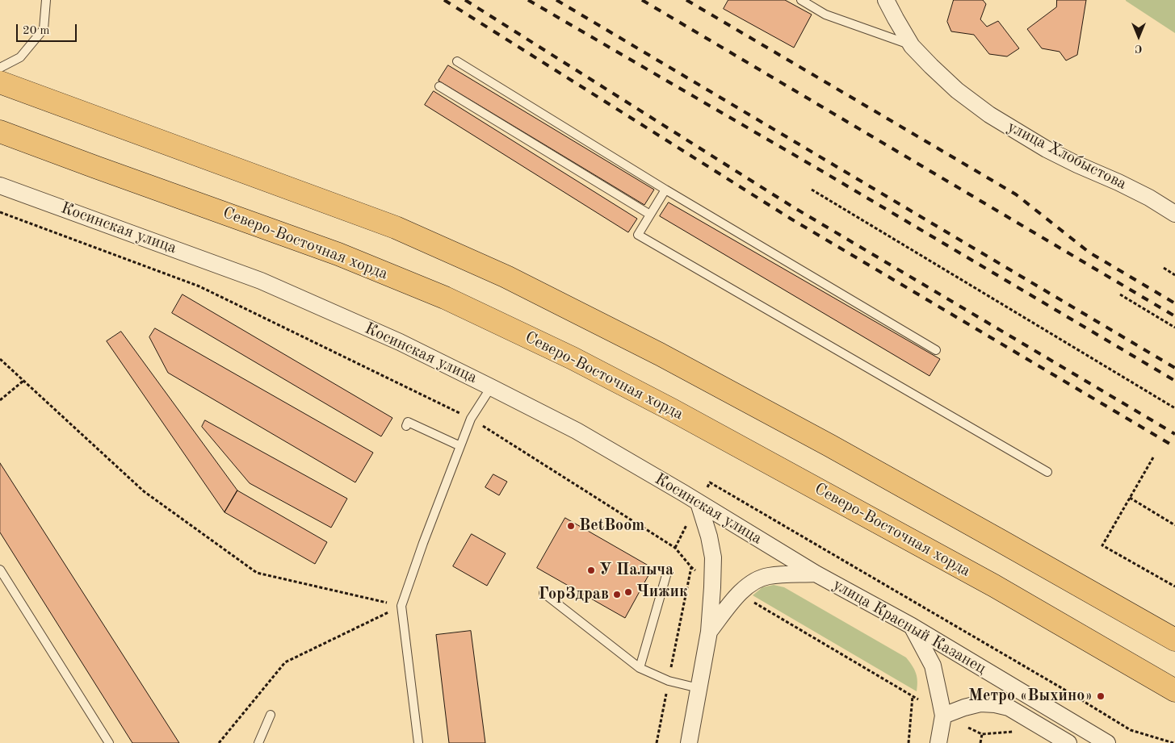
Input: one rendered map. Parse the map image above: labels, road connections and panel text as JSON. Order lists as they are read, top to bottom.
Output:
{
  "streets": {
    "main road": ["Северо-Восточная хорда"],
    "street": ["улица Хлобыстова", "Косинская улица", "улица Красный Казанец"]
  },
  "crossings": [
    ["Косинская улица", "улица Красный Казанец"]
  ],
  "places": [
    "BetBoom",
    "У Палыча",
    "Чижик",
    "ГорЗдрав",
    "Метро «Выхино»"
  ],
  "scale_bar": "20 m",
  "north": "bottom"
}
